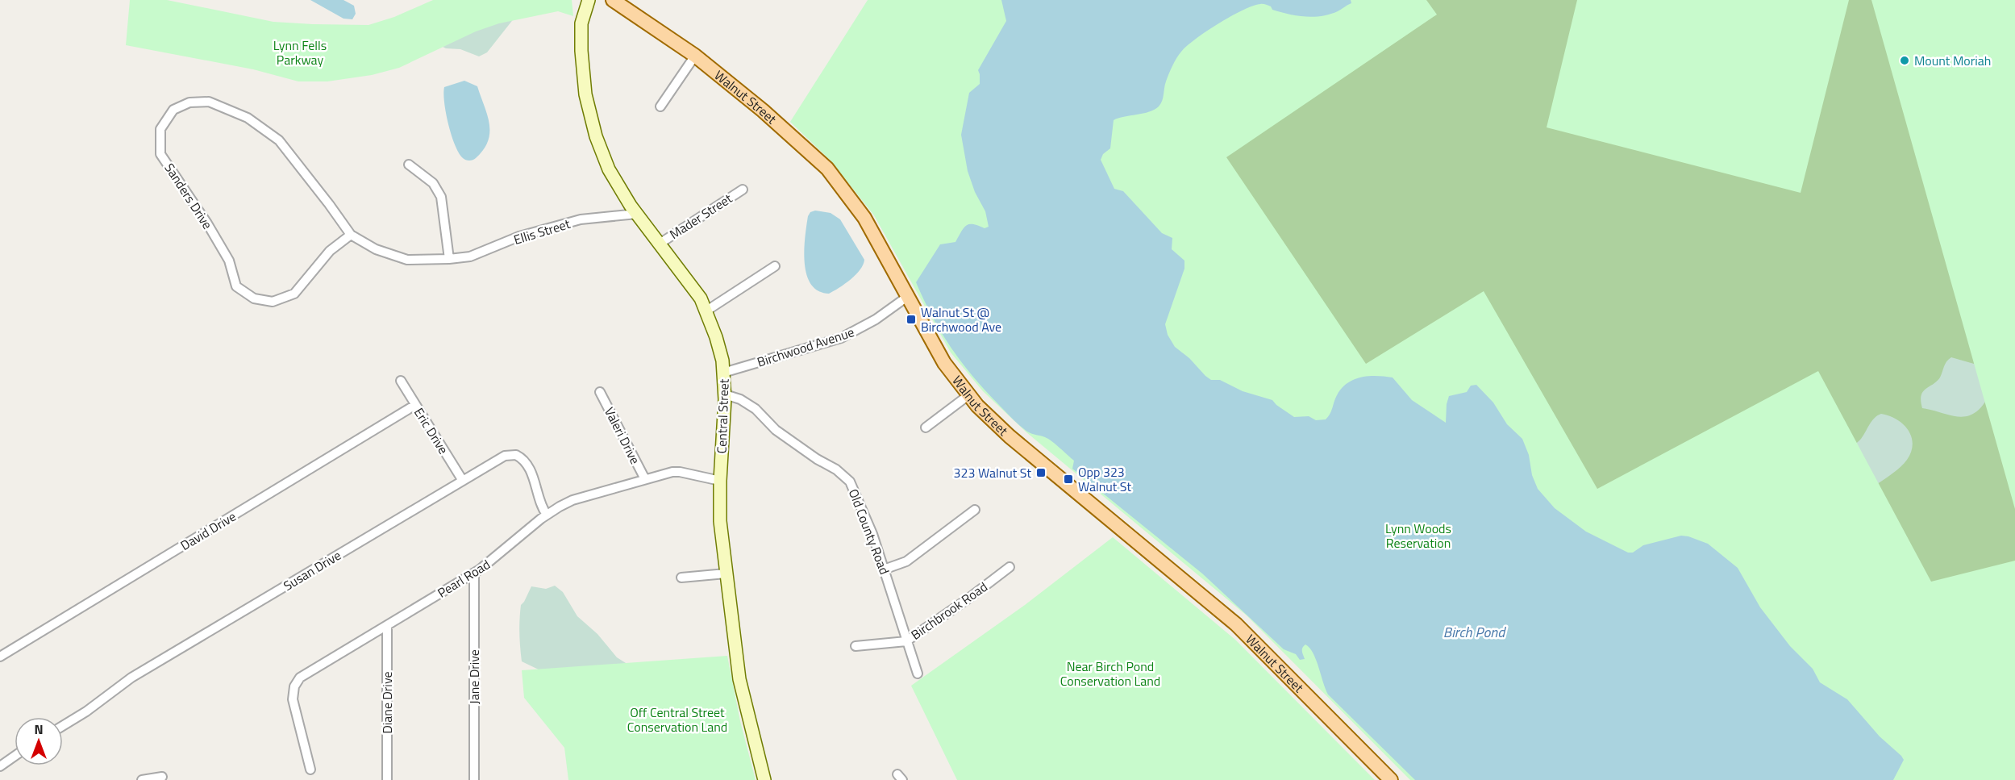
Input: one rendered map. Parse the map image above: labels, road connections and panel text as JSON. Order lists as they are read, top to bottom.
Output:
{
  "streets": {
    "main road": ["Walnut Street"],
    "street": [
      "Sanders Drive",
      "Mader Street",
      "Ellis Street",
      "Birchwood Avenue",
      "Central Street",
      "Eric Drive",
      "Valeri Drive",
      "David Drive",
      "Old County Road",
      "Susan Drive",
      "Pearl Road",
      "Birchbrook Road",
      "Jane Drive",
      "Diane Drive"
    ]
  },
  "crossings": [
    ["Walnut Street", "Birchwood Avenue"],
    ["Sanders Drive", "Ellis Street"],
    ["Mader Street", "Central Street"],
    ["Ellis Street", "Central Street"],
    ["Birchwood Avenue", "Central Street"],
    ["Central Street", "Old County Road"],
    ["Central Street", "Pearl Road"],
    ["Eric Drive", "David Drive"],
    ["Eric Drive", "Susan Drive"],
    ["Valeri Drive", "Pearl Road"],
    ["Old County Road", "Birchbrook Road"],
    ["Susan Drive", "Pearl Road"],
    ["Pearl Road", "Jane Drive"],
    ["Pearl Road", "Diane Drive"]
  ],
  "water": ["Birch Pond"],
  "parks": [
    "Lynn Fells Parkway",
    "Lynn Woods Reservation",
    "Near Birch Pond Conservation Land",
    "Off Central Street Conservation Land"
  ],
  "places": {
    "other": ["Mount Moriah"],
    "transit": ["Walnut St @ Birchwood Ave", "323 Walnut St", "Opp 323 Walnut St"]
  },
  "north": "top"
}
